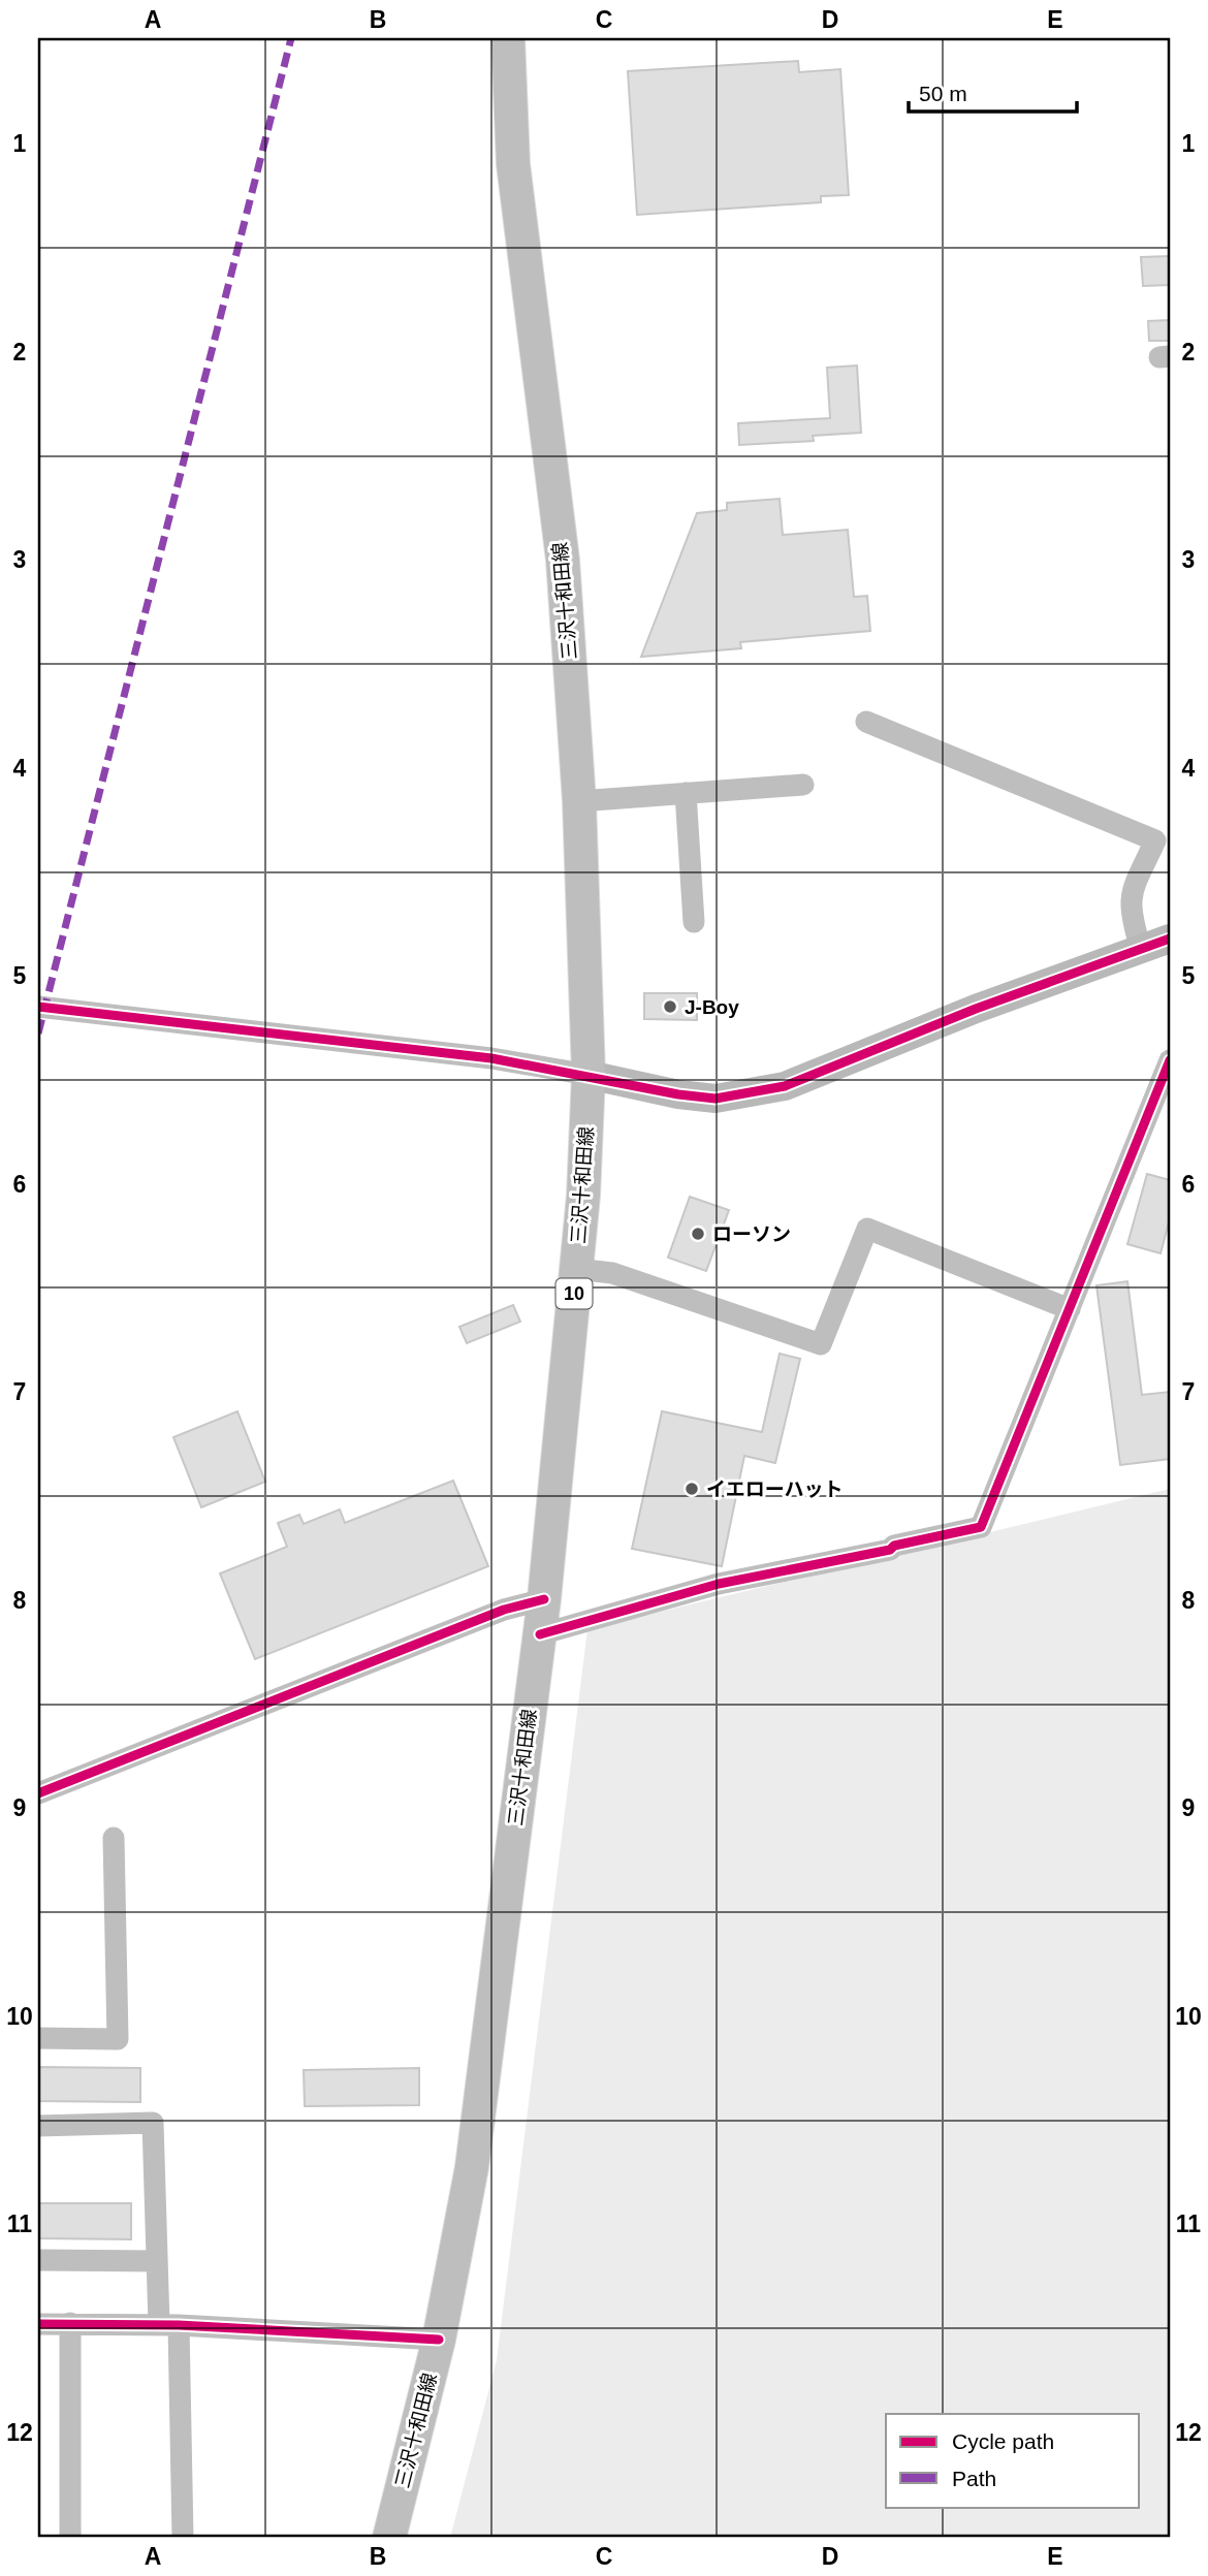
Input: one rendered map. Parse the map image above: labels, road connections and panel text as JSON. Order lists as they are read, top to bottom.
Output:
{
  "streets": {
    "main road": ["三沢十和田線", "10"]
  },
  "places": ["J-Boy", "ローソン", "イエローハット"],
  "legend": ["Cycle path", "Path"],
  "scale_bar": "50 m",
  "grid": {
    "columns": [
      "A",
      "B",
      "C",
      "D",
      "E"
    ],
    "rows": [
      "1",
      "2",
      "3",
      "4",
      "5",
      "6",
      "7",
      "8",
      "9",
      "10",
      "11",
      "12"
    ]
  }
}
